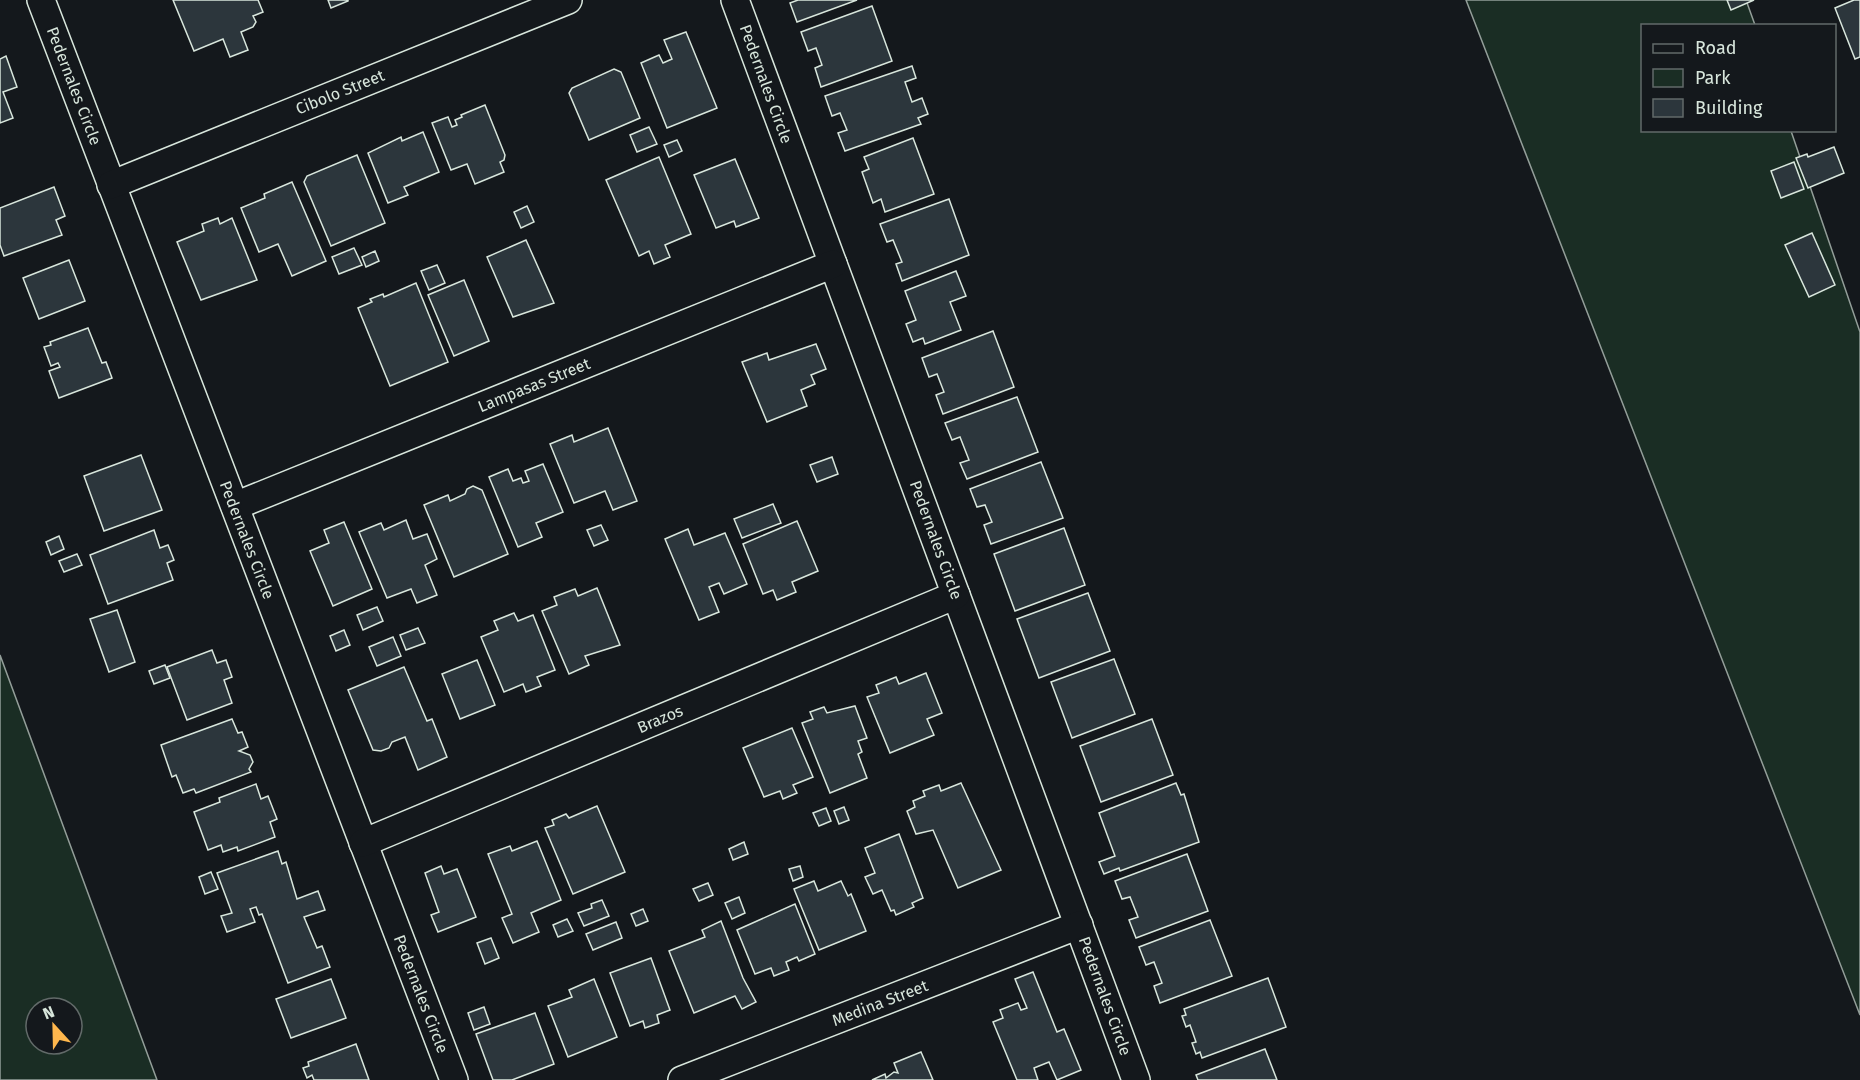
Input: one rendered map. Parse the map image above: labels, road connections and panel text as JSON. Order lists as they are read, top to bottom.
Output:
{
  "streets": {
    "street": [
      "Pedernales Circle",
      "Cibolo Street",
      "Lampasas Street",
      "Brazos",
      "Medina Street"
    ]
  },
  "crossings": [
    ["Pedernales Circle", "Cibolo Street"],
    ["Pedernales Circle", "Lampasas Street"],
    ["Pedernales Circle", "Brazos"],
    ["Pedernales Circle", "Medina Street"]
  ],
  "legend": ["Road", "Park", "Building"],
  "north": "top"
}
